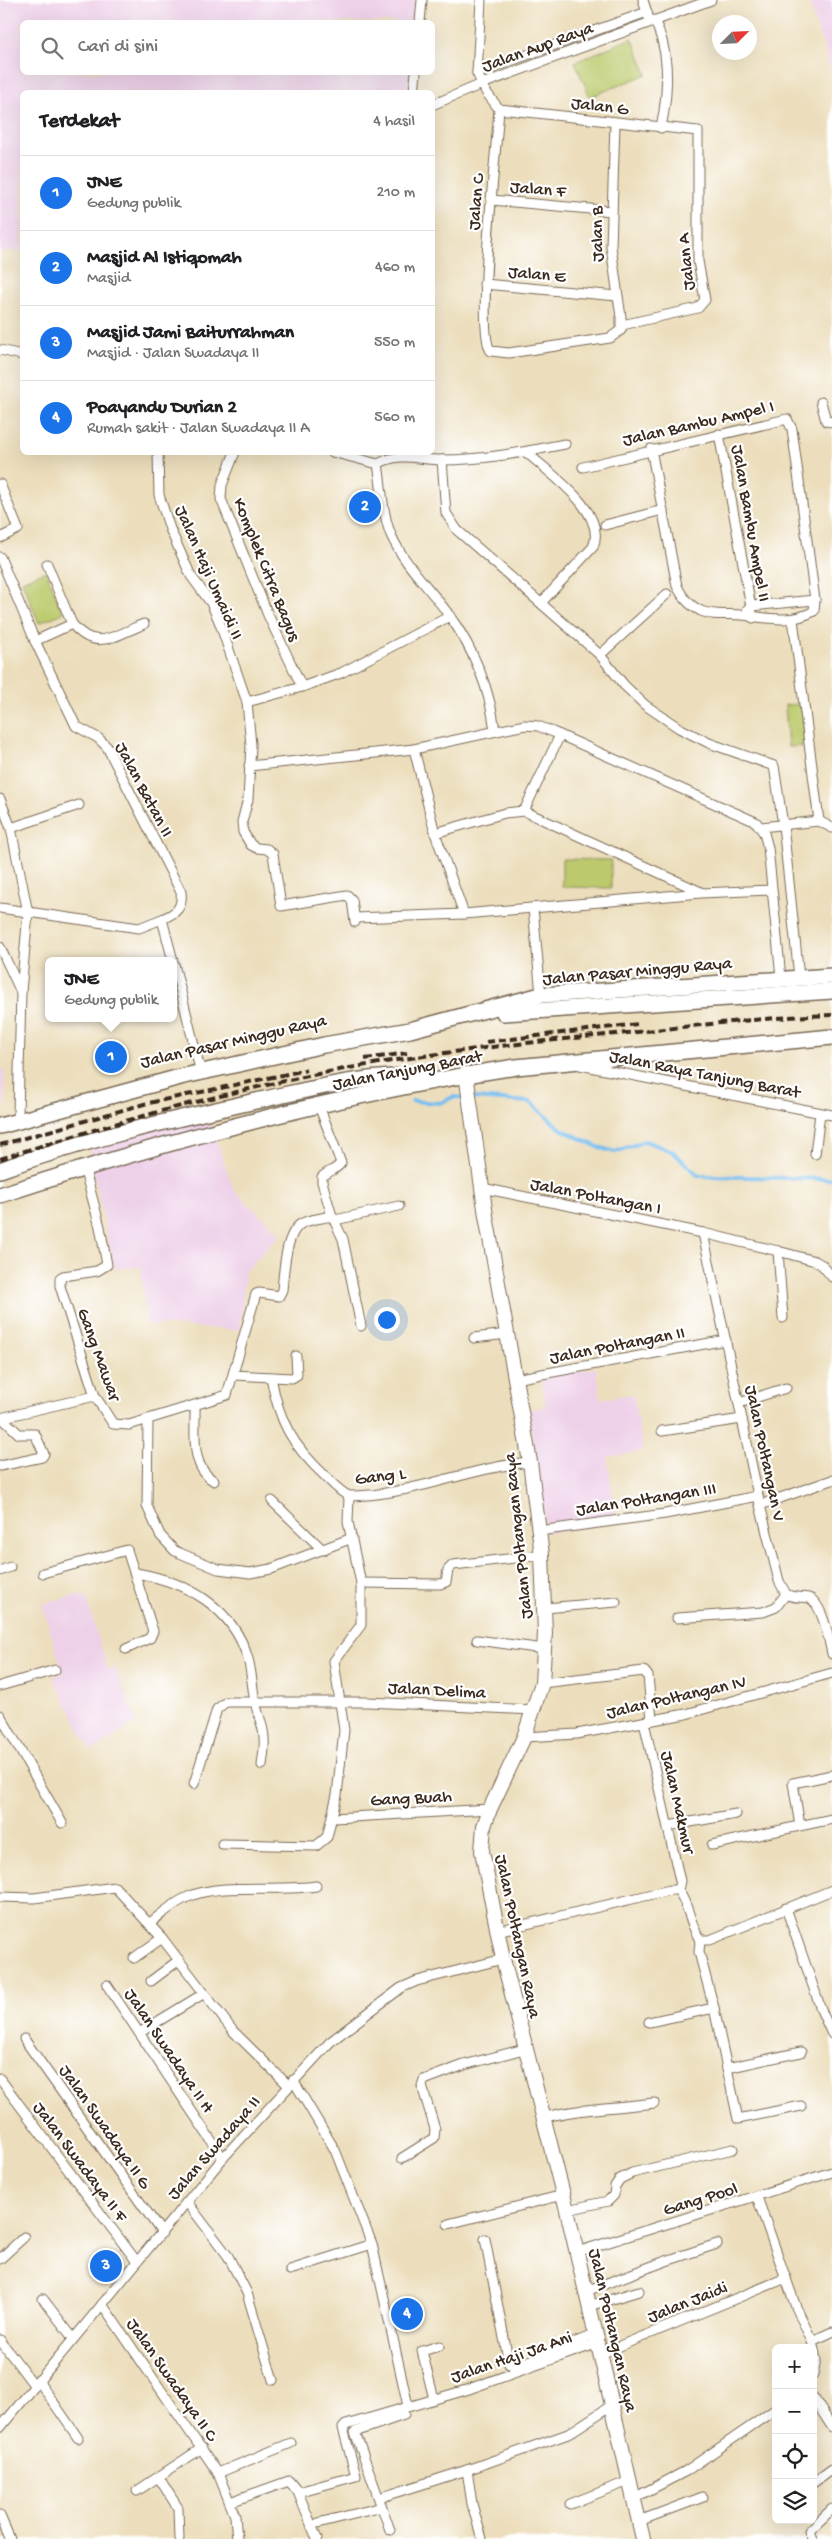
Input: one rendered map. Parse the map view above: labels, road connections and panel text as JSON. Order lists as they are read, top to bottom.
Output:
{
  "streets": {
    "main road": ["Jalan Pasar Minggu Raya", "Jalan Tanjung Barat"],
    "street": [
      "Jalan Aup Raya",
      "Jalan G",
      "Jalan F",
      "Jalan C",
      "Jalan B",
      "Jalan A",
      "Jalan E",
      "Jalan Bambu Ampel I",
      "Jalan Bambu Ampel II",
      "Komplek Citra Bagus",
      "Jalan Haji Umaidi II",
      "Jalan Batan II",
      "Jalan Raya Tanjung Barat",
      "Jalan Poltangan I",
      "Jalan Poltangan II",
      "Gang Mawar",
      "Jalan Poltangan V",
      "Gang L",
      "Jalan Poltangan III",
      "Jalan Poltangan Raya",
      "Jalan Delima",
      "Jalan Poltangan IV",
      "Gang Buah",
      "Jalan Makmur",
      "Jalan Swadaya II H",
      "Jalan Swadaya II G",
      "Jalan Swadaya II",
      "Jalan Swadaya II F",
      "Gang Pool",
      "Jalan Jaidi",
      "Jalan Haji Ja Ani",
      "Jalan Swadaya II C"
    ]
  },
  "crossings": [
    ["Jalan G", "Jalan C"],
    ["Jalan G", "Jalan B"],
    ["Jalan G", "Jalan A"],
    ["Jalan F", "Jalan C"],
    ["Jalan F", "Jalan B"],
    ["Jalan C", "Jalan B"],
    ["Jalan C", "Jalan A"],
    ["Jalan C", "Jalan E"],
    ["Jalan B", "Jalan A"],
    ["Jalan B", "Jalan E"],
    ["Jalan Bambu Ampel I", "Jalan Bambu Ampel II"],
    ["Jalan Tanjung Barat", "Jalan Raya Tanjung Barat"],
    ["Jalan Tanjung Barat", "Gang Mawar"],
    ["Jalan Tanjung Barat", "Jalan Poltangan Raya"],
    ["Jalan Poltangan I", "Jalan Poltangan V"],
    ["Jalan Poltangan I", "Jalan Poltangan Raya"],
    ["Jalan Poltangan II", "Jalan Poltangan V"],
    ["Jalan Poltangan II", "Jalan Poltangan Raya"],
    ["Jalan Poltangan V", "Jalan Poltangan III"],
    ["Gang L", "Jalan Poltangan Raya"],
    ["Jalan Poltangan III", "Jalan Poltangan Raya"],
    ["Jalan Poltangan Raya", "Jalan Delima"],
    ["Jalan Poltangan Raya", "Jalan Poltangan IV"],
    ["Jalan Poltangan Raya", "Gang Buah"],
    ["Jalan Poltangan Raya", "Jalan Makmur"],
    ["Jalan Poltangan Raya", "Jalan Swadaya II"],
    ["Jalan Poltangan Raya", "Gang Pool"],
    ["Jalan Poltangan Raya", "Jalan Jaidi"],
    ["Jalan Poltangan Raya", "Jalan Haji Ja Ani"],
    ["Jalan Poltangan IV", "Jalan Makmur"],
    ["Jalan Swadaya II H", "Jalan Swadaya II"],
    ["Jalan Swadaya II G", "Jalan Swadaya II"],
    ["Jalan Swadaya II", "Jalan Swadaya II F"],
    ["Jalan Swadaya II", "Jalan Swadaya II C"],
    ["Jalan Jaidi", "Jalan Haji Ja Ani"]
  ],
  "north": "top right",
  "page": {
    "search": "Cari di sini",
    "heading": ["Terdekat", "4 hasil"],
    "list": [
      {
        "mark": "1",
        "name": "JNE",
        "note": "Gedung publik",
        "value": "210 m"
      },
      {
        "mark": "2",
        "name": "Masjid Al Istiqomah",
        "note": "Masjid",
        "value": "460 m"
      },
      {
        "mark": "3",
        "name": "Masjid Jami Baiturrahman",
        "note": "Masjid · Jalan Swadaya II",
        "value": "550 m"
      },
      {
        "mark": "4",
        "name": "Poayandu Durian 2",
        "note": "Rumah sakit · Jalan Swadaya II A",
        "value": "560 m"
      }
    ],
    "pins": [
      "2",
      "1",
      "3",
      "4"
    ],
    "popup": ["JNE", "Gedung publik"],
    "map_buttons": ["+", "−"]
  }
}
